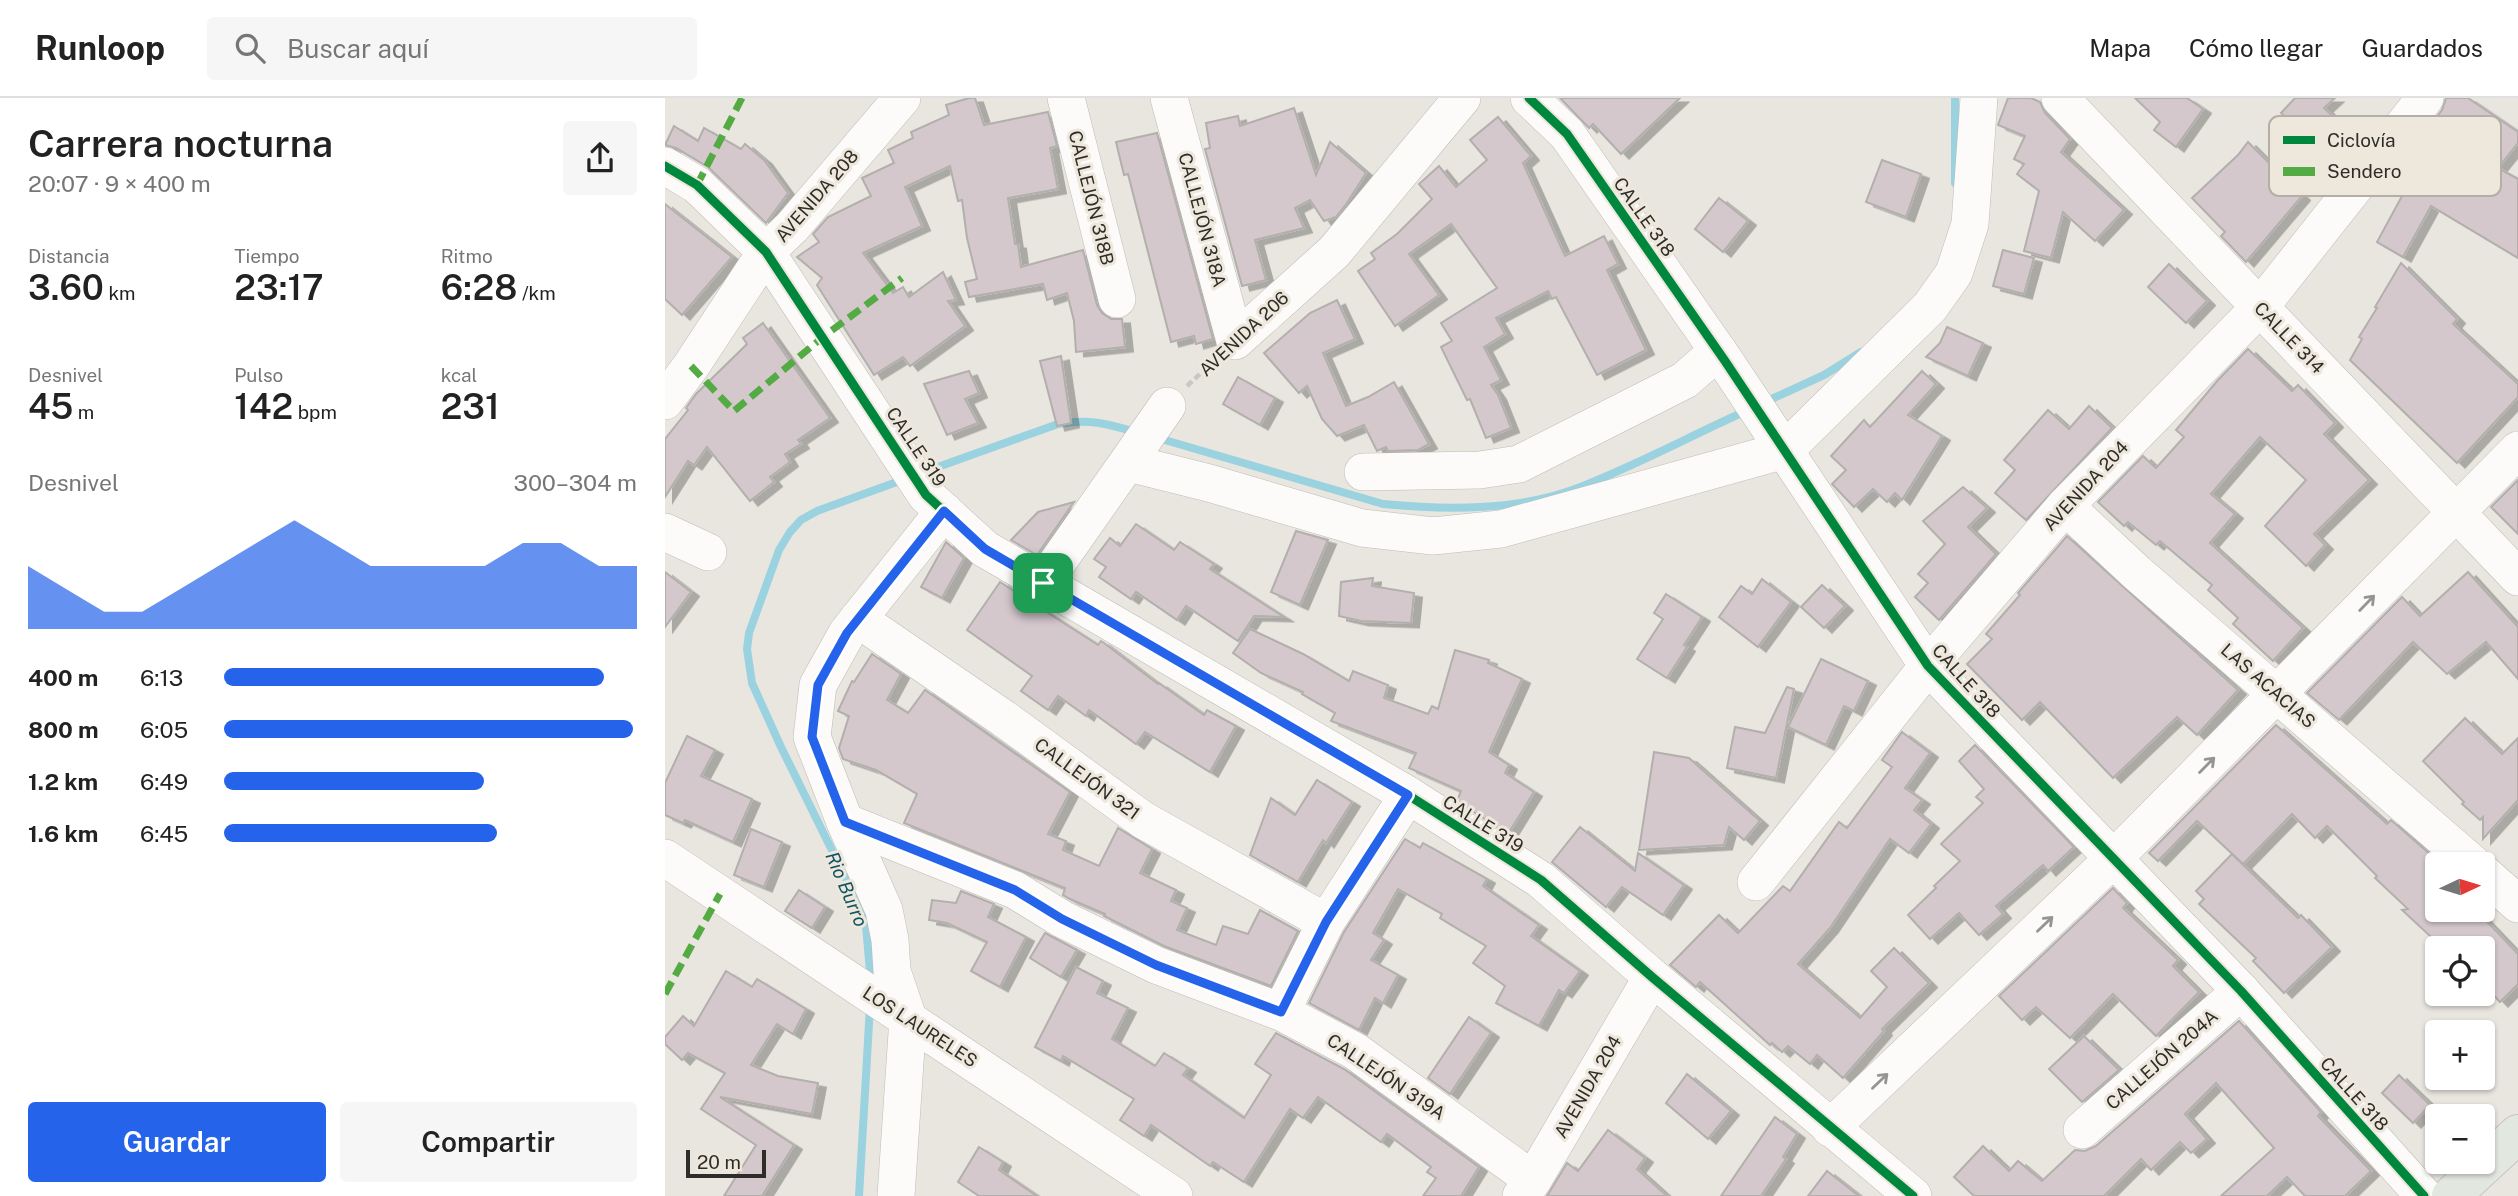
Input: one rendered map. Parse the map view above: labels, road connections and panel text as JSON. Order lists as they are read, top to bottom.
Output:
{
  "streets": {
    "street": [
      "AVENIDA 208",
      "CALLEJÓN 318B",
      "CALLE 318",
      "CALLEJÓN 318A",
      "AVENIDA 206",
      "CALLE 314",
      "CALLE 319",
      "AVENIDA 204",
      "LAS ACACIAS",
      "CALLEJÓN 321",
      "LOS LAURELES",
      "CALLEJÓN 204A",
      "CALLEJÓN 319A"
    ]
  },
  "crossings": [
    ["AVENIDA 208", "CALLE 319"],
    ["CALLE 318", "AVENIDA 204"],
    ["CALLE 318", "CALLEJÓN 204A"],
    ["CALLEJÓN 318A", "AVENIDA 206"],
    ["CALLE 314", "AVENIDA 204"],
    ["CALLE 319", "AVENIDA 204"],
    ["AVENIDA 204", "LAS ACACIAS"],
    ["AVENIDA 204", "CALLEJÓN 319A"]
  ],
  "water": ["Rio Burro"],
  "legend": ["Ciclovía", "Sendero"],
  "scale_bar": "20 m",
  "north": "right",
  "page": {
    "header": "Runloop",
    "search": "Buscar aquí",
    "nav": ["Mapa", "Cómo llegar", "Guardados"],
    "heading": ["Carrera nocturna", "20:07 · 9 × 400 m"],
    "stats": [
      ["Distancia", "3.60 km"],
      ["Tiempo", "23:17"],
      ["Ritmo", "6:28 /km"],
      ["Desnivel", "45 m"],
      ["Pulso", "142 bpm"],
      ["kcal", "231"]
    ],
    "chart": ["Desnivel", "300–304 m"],
    "list": [
      {
        "name": "400 m",
        "note": "6:13"
      },
      {
        "name": "800 m",
        "note": "6:05"
      },
      {
        "name": "1.2 km",
        "note": "6:49"
      },
      {
        "name": "1.6 km",
        "note": "6:45"
      }
    ],
    "map_buttons": ["+", "−"],
    "buttons": ["Guardar", "Compartir"],
    "scale": "20 m"
  }
}
